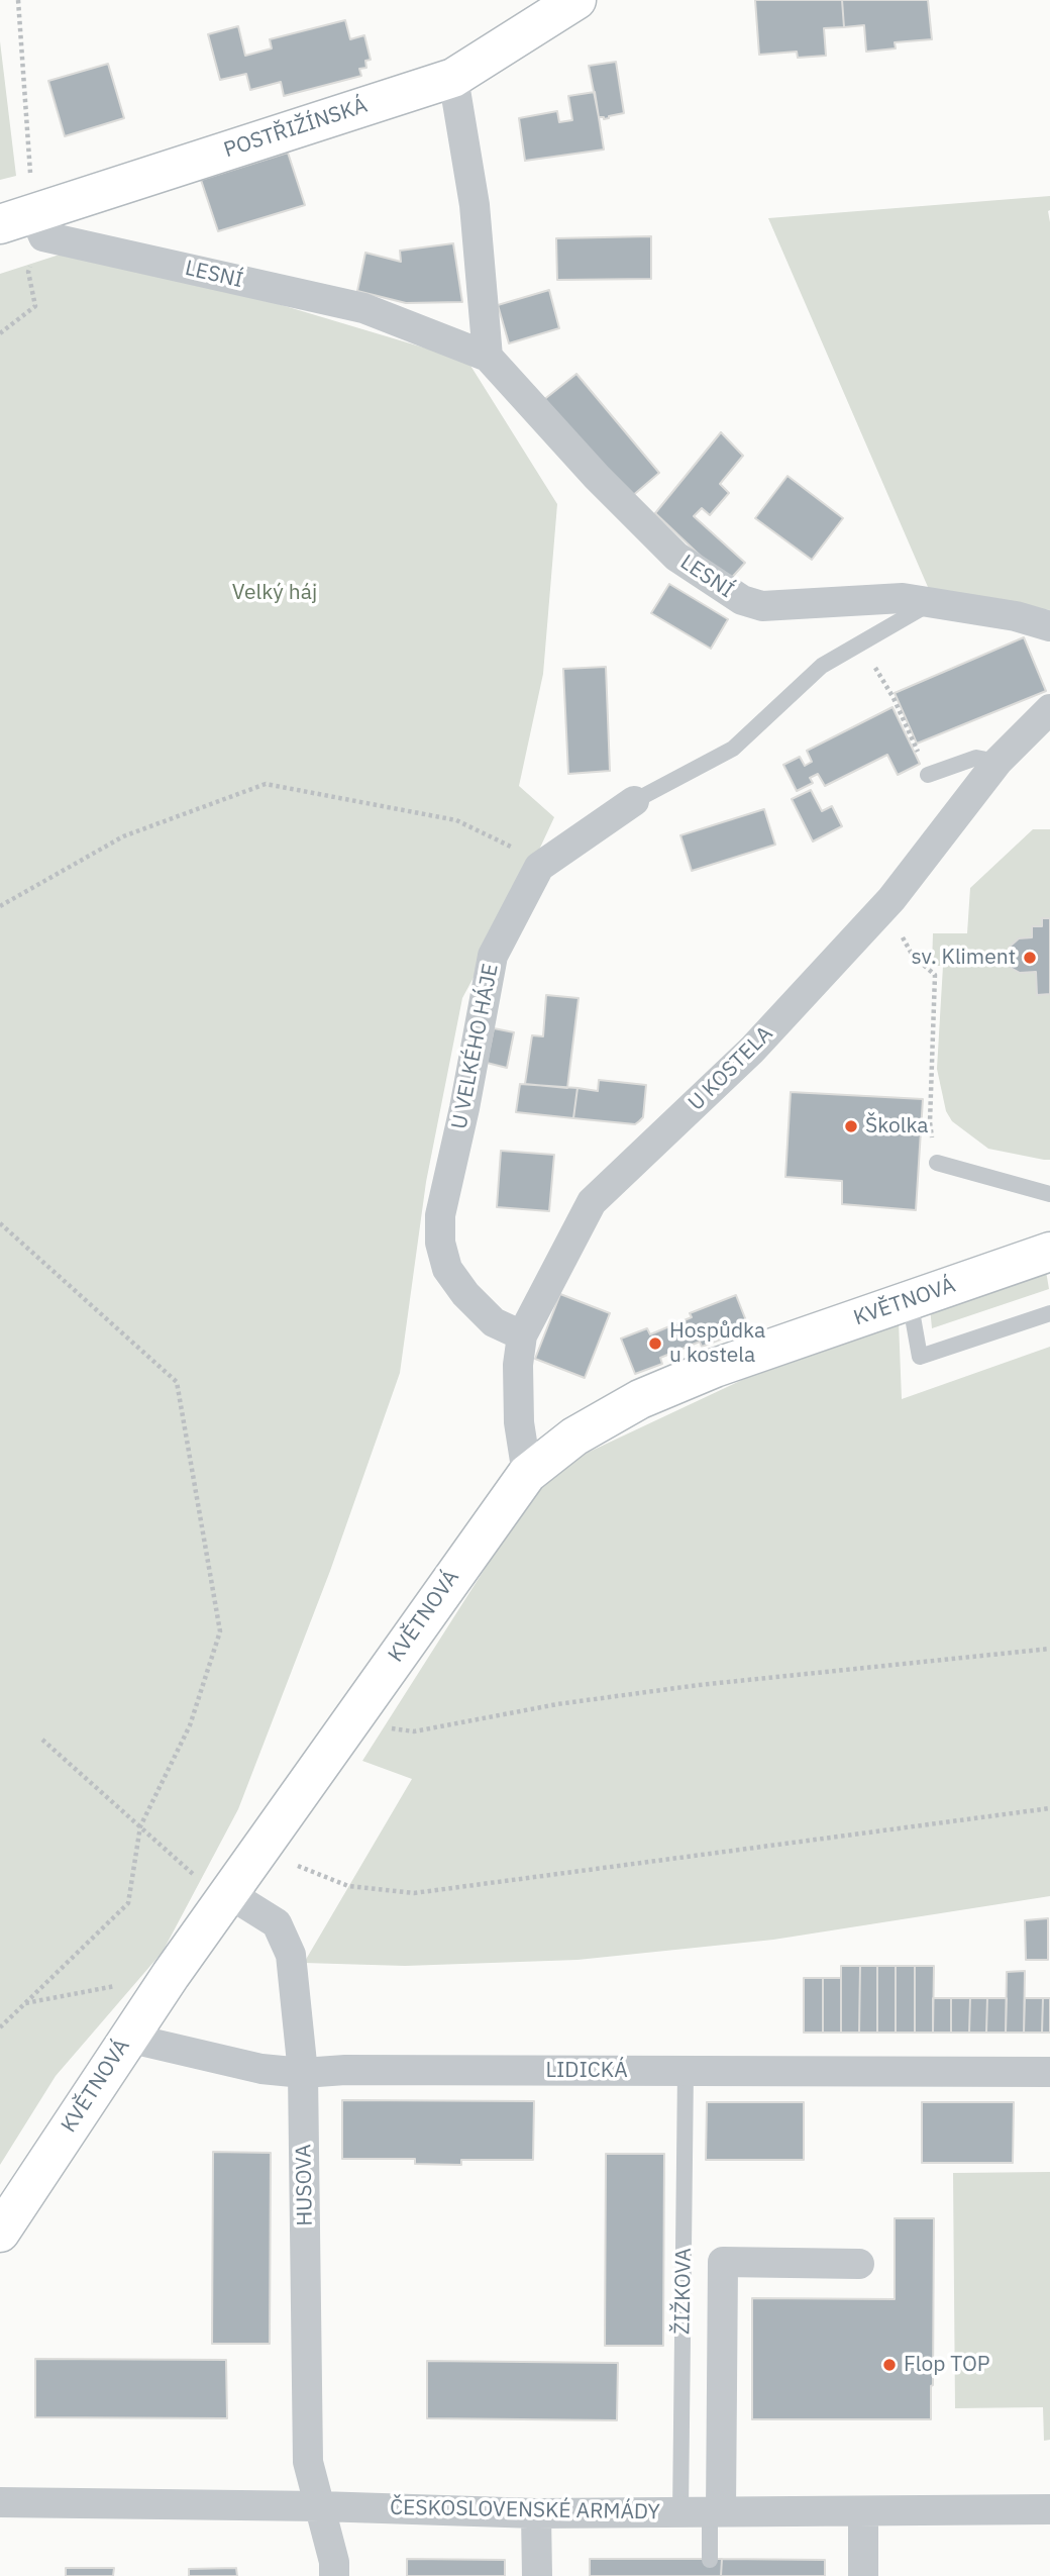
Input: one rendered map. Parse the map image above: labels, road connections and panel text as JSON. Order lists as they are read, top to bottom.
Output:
{
  "streets": {
    "street": [
      "POSTŘIŽÍNSKÁ",
      "LESNÍ",
      "U VELKÉHO HÁJE",
      "U KOSTELA",
      "KVĚTNOVÁ",
      "LIDICKÁ",
      "HUSOVA",
      "ŽIŽKOVA",
      "ČESKOSLOVENSKÉ ARMÁDY"
    ]
  },
  "crossings": [
    ["POSTŘIŽÍNSKÁ", "LESNÍ"],
    ["LESNÍ", "U VELKÉHO HÁJE"],
    ["U VELKÉHO HÁJE", "U KOSTELA"],
    ["U KOSTELA", "KVĚTNOVÁ"],
    ["KVĚTNOVÁ", "LIDICKÁ"],
    ["KVĚTNOVÁ", "HUSOVA"],
    ["LIDICKÁ", "HUSOVA"],
    ["LIDICKÁ", "ŽIŽKOVA"],
    ["HUSOVA", "ČESKOSLOVENSKÉ ARMÁDY"],
    ["ŽIŽKOVA", "ČESKOSLOVENSKÉ ARMÁDY"]
  ],
  "parks": ["Velký háj"],
  "places": [
    "sv. Kliment",
    "Školka",
    "Hospůdka u kostela",
    "Flop TOP"
  ]
}
